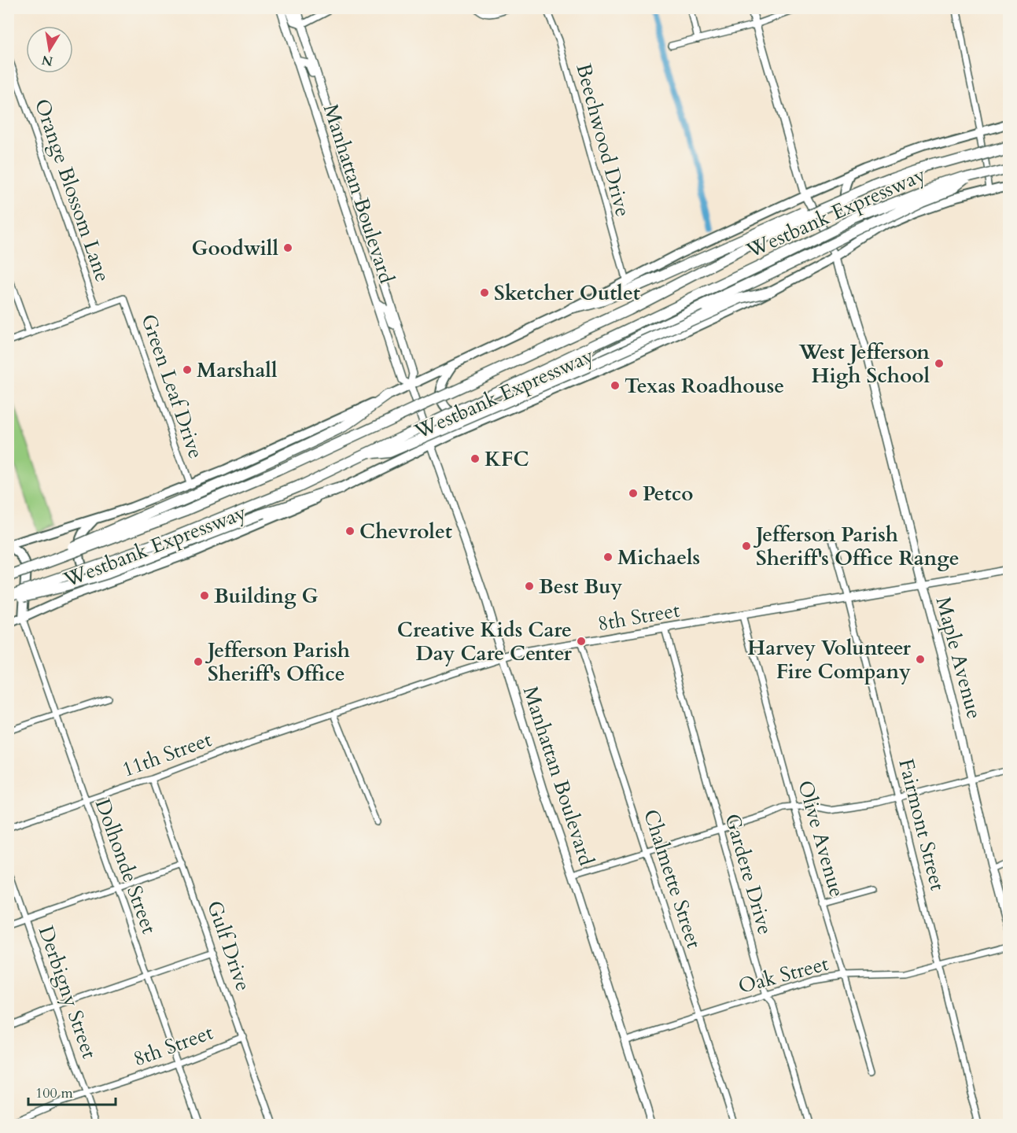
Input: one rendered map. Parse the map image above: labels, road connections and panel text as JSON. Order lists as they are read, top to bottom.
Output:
{
  "streets": {
    "highway": ["Westbank Expressway"],
    "street": [
      "Beechwood Drive",
      "Orange Blossom Lane",
      "Manhattan Boulevard",
      "Green Leaf Drive",
      "8th Street",
      "Maple Avenue",
      "11th Street",
      "Fairmont Street",
      "Olive Avenue",
      "Dolhonde Street",
      "Gardere Drive",
      "Chalmette Street",
      "Gulf Drive",
      "Oak Street",
      "Derbigny Street"
    ]
  },
  "crossings": [
    ["Beechwood Drive", "Westbank Expressway"],
    ["Orange Blossom Lane", "Green Leaf Drive"],
    ["Manhattan Boulevard", "Westbank Expressway"],
    ["Manhattan Boulevard", "8th Street"],
    ["Manhattan Boulevard", "Oak Street"],
    ["Westbank Expressway", "Maple Avenue"],
    ["Westbank Expressway", "Dolhonde Street"],
    ["8th Street", "Maple Avenue"],
    ["8th Street", "11th Street"],
    ["8th Street", "Fairmont Street"],
    ["8th Street", "Olive Avenue"],
    ["8th Street", "Dolhonde Street"],
    ["8th Street", "Gardere Drive"],
    ["8th Street", "Chalmette Street"],
    ["8th Street", "Gulf Drive"],
    ["8th Street", "Derbigny Street"],
    ["11th Street", "Dolhonde Street"],
    ["11th Street", "Gulf Drive"],
    ["Fairmont Street", "Oak Street"],
    ["Olive Avenue", "Oak Street"],
    ["Gardere Drive", "Oak Street"],
    ["Chalmette Street", "Oak Street"]
  ],
  "places": [
    "Goodwill",
    "Sketcher Outlet",
    "West Jefferson High School",
    "Marshall",
    "Texas Roadhouse",
    "KFC",
    "Petco",
    "Chevrolet",
    "Jefferson Parish Sheriff's Office Range",
    "Michaels",
    "Best Buy",
    "Building G",
    "Creative Kids Care Day Care Center",
    "Harvey Volunteer Fire Company",
    "Jefferson Parish Sheriff's Office"
  ],
  "scale_bar": "100 m",
  "north": "bottom"
}
